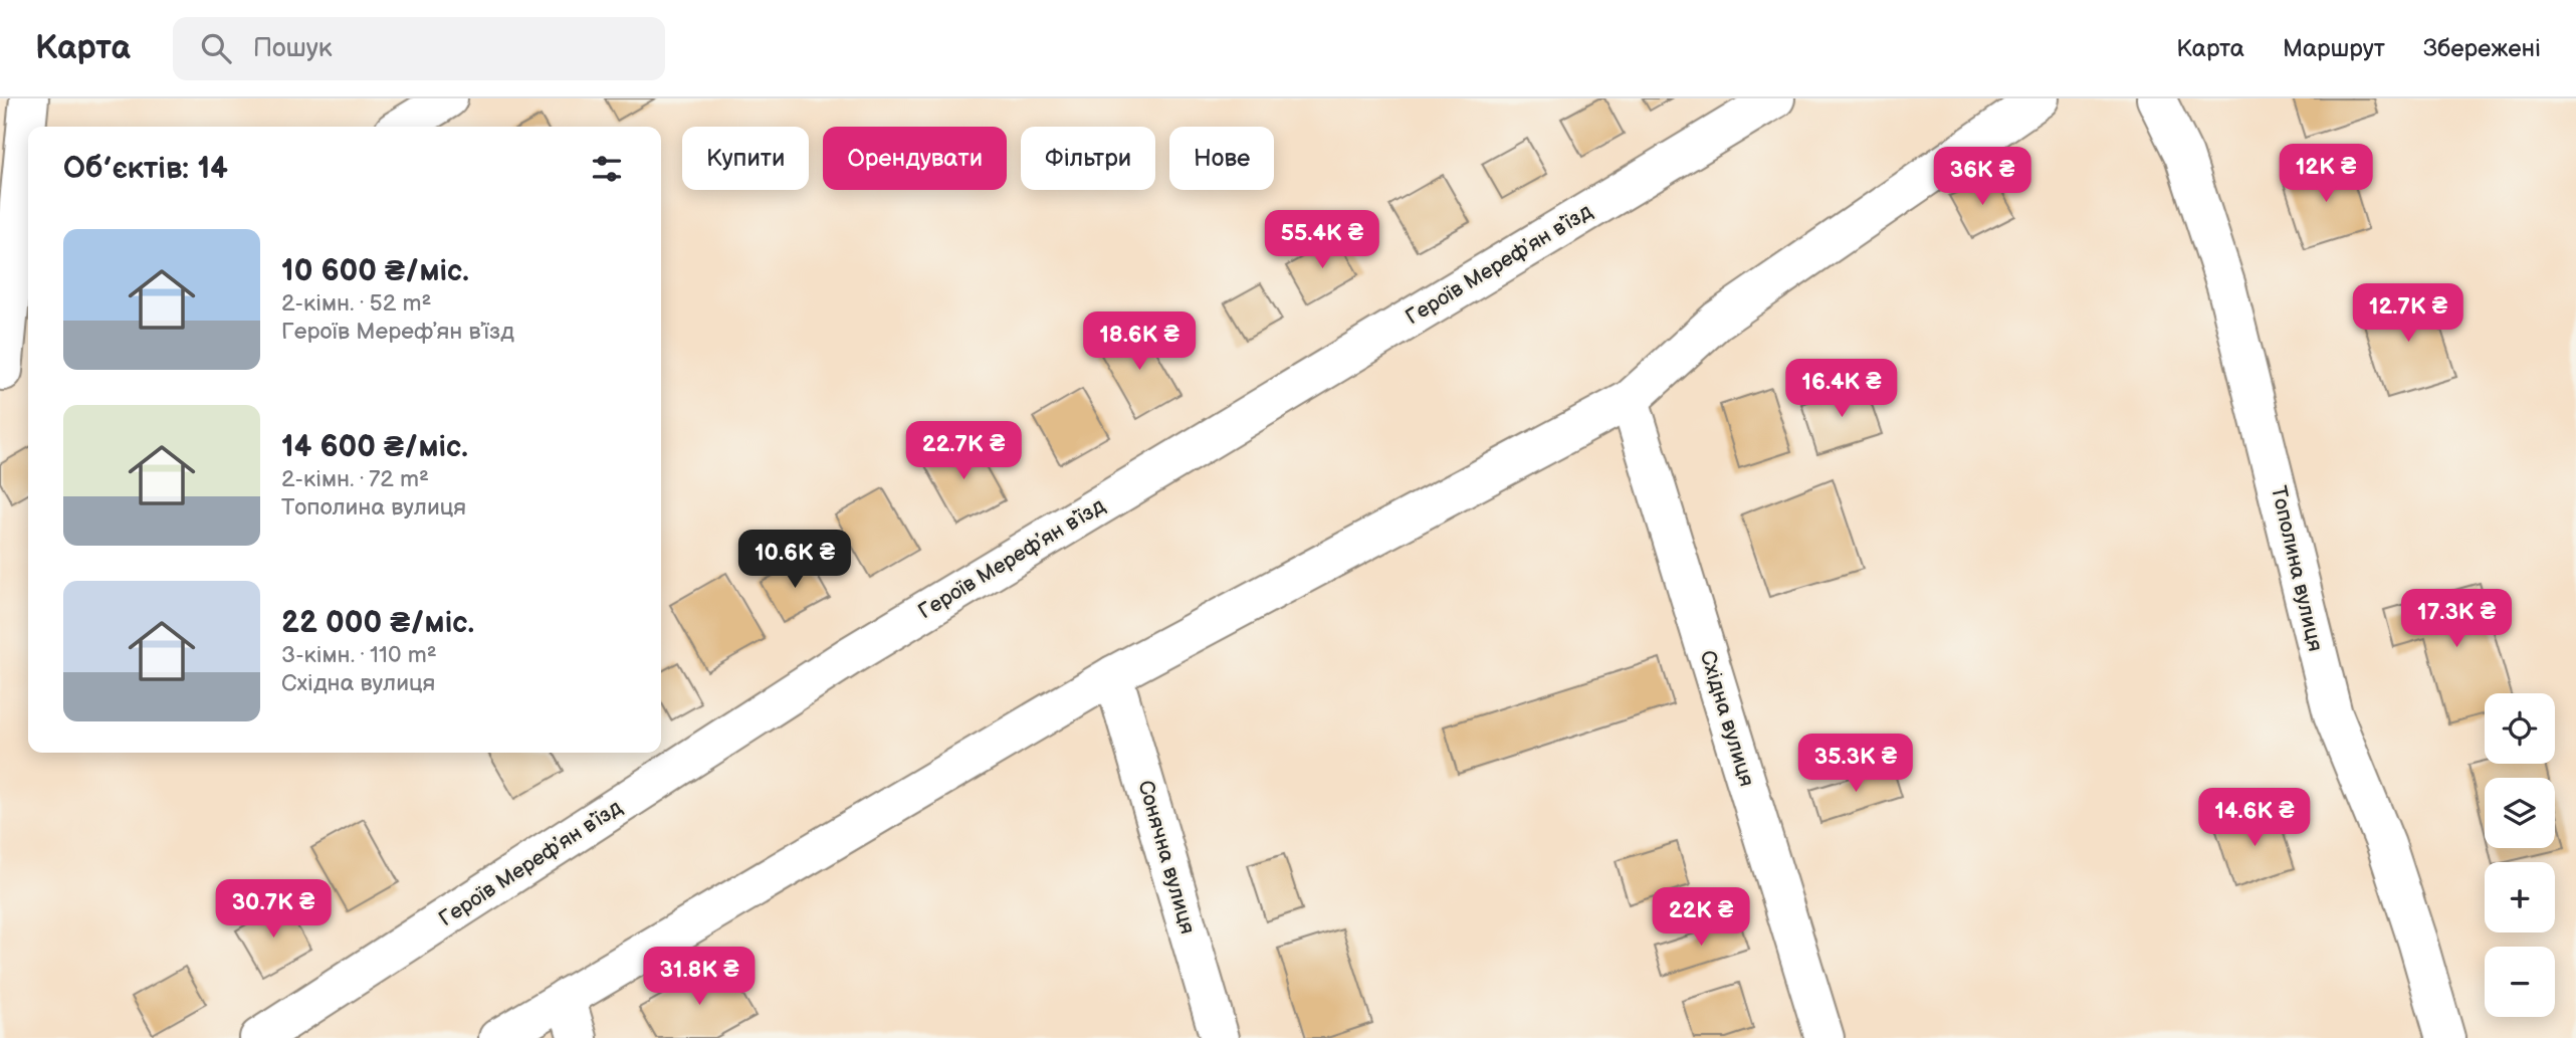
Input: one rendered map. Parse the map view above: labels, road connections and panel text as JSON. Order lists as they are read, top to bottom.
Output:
{
  "streets": {
    "street": [
      "Героїв Мерефʼян вʼїзд",
      "Тополина вулиця",
      "Східна вулиця",
      "Сонячна вулиця"
    ]
  },
  "page": {
    "header": "Карта",
    "search": "Пошук",
    "nav": ["Карта", "Маршрут", "Збережені"],
    "chip": [
      "Купити",
      "Орендувати",
      "Фільтри",
      "Нове"
    ],
    "heading": "Об’єктів: 14",
    "price": [
      "12K ₴",
      "36K ₴",
      "55.4K ₴",
      "12.7K ₴",
      "18.6K ₴",
      "16.4K ₴",
      "22.7K ₴",
      "10.6K ₴",
      "17.3K ₴",
      "35.3K ₴",
      "14.6K ₴",
      "30.7K ₴",
      "22K ₴",
      "31.8K ₴"
    ],
    "list": [
      {
        "name": "10 600 ₴/міс.",
        "note": "2-кімн. · 52 m² · Героїв Мерефʼян вʼїзд"
      },
      {
        "name": "14 600 ₴/міс.",
        "note": "2-кімн. · 72 m² · Тополина вулиця"
      },
      {
        "name": "22 000 ₴/міс.",
        "note": "3-кімн. · 110 m² · Східна вулиця"
      }
    ],
    "map_buttons": ["+", "−"]
  }
}
